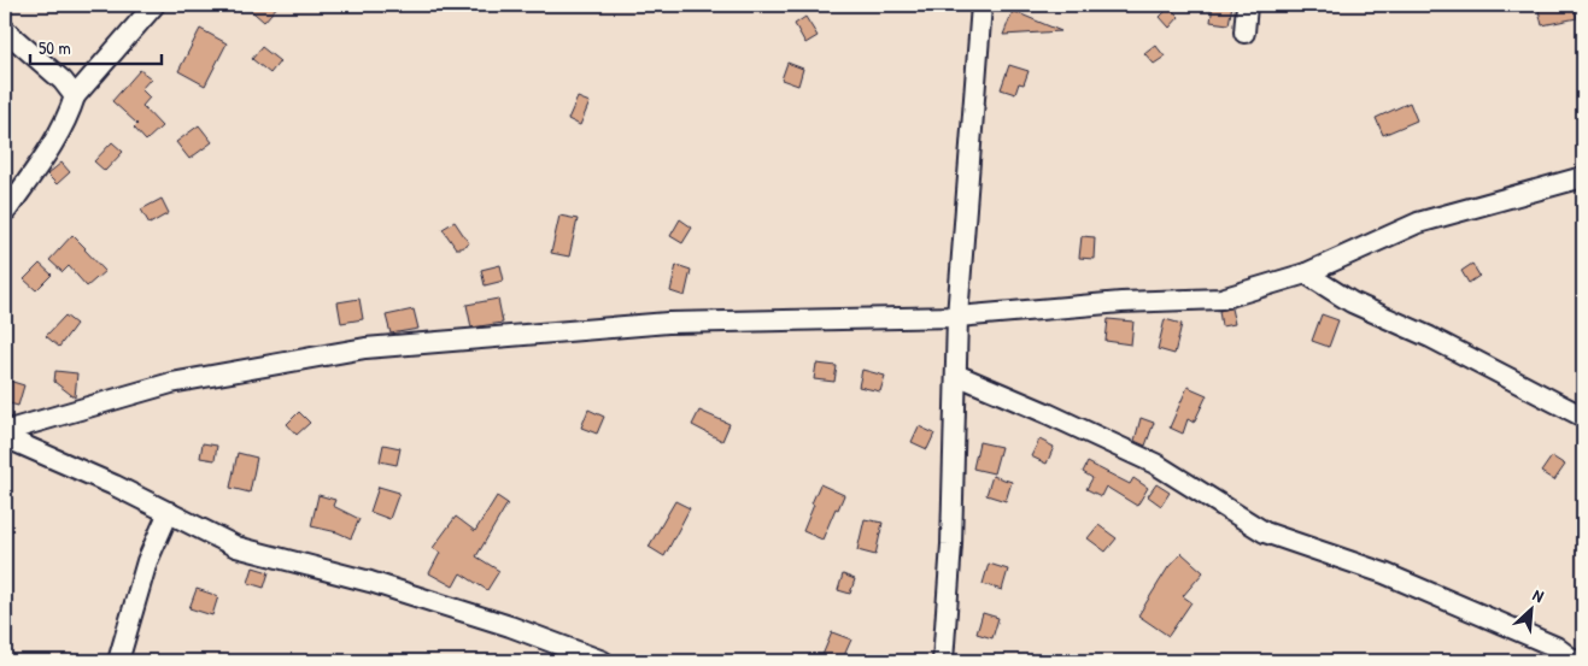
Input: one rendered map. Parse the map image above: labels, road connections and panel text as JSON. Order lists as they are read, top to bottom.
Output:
{
  "scale_bar": "50 m",
  "north": "top right"
}
